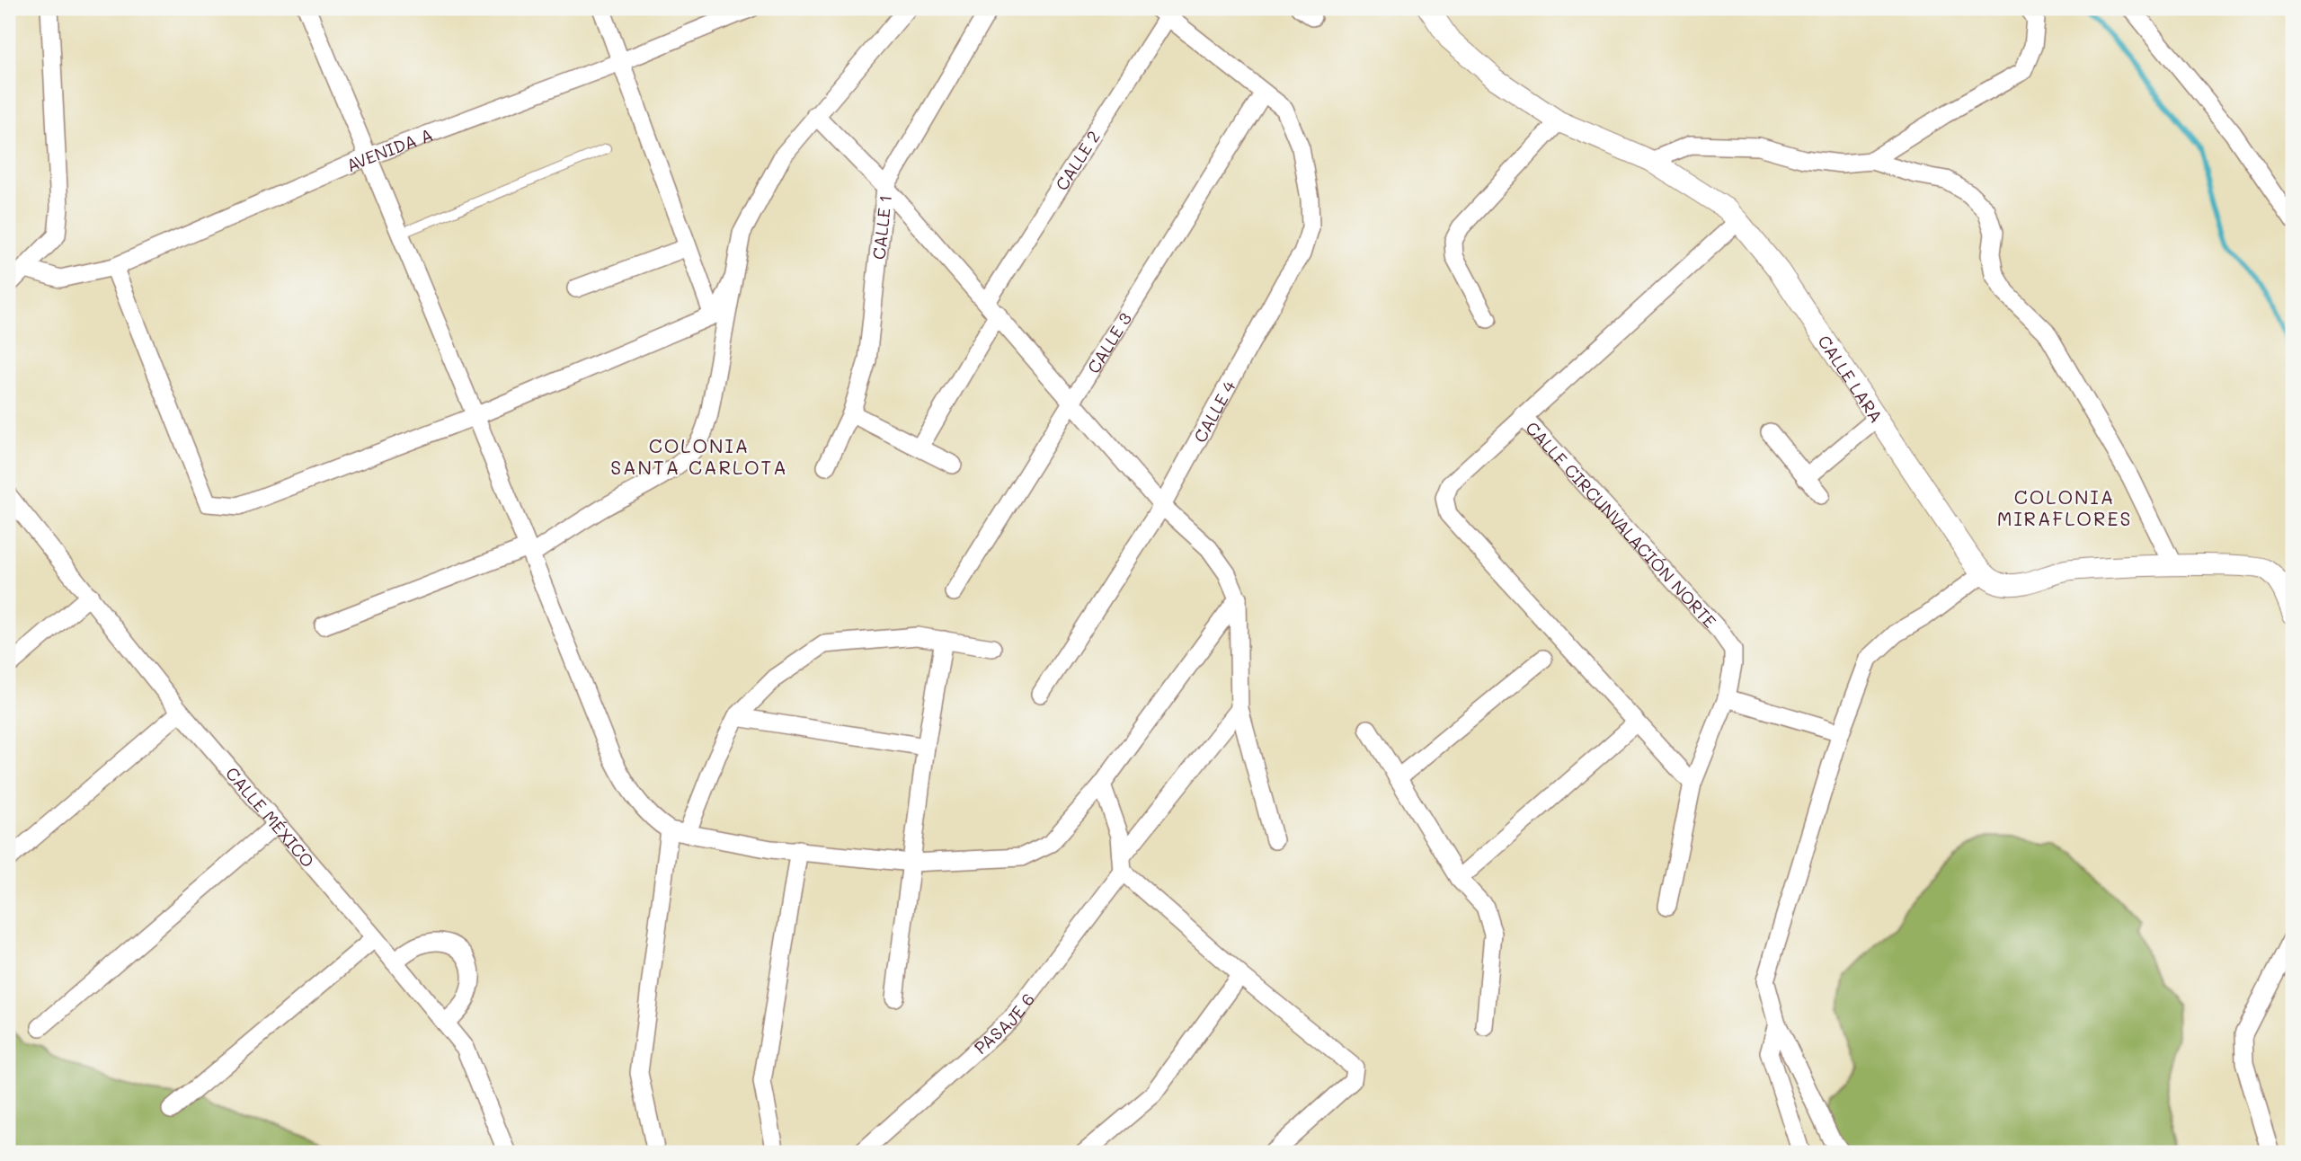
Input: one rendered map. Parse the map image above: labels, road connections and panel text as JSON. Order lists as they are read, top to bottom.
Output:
{
  "streets": {
    "street": [
      "AVENIDA A",
      "CALLE 2",
      "CALLE 1",
      "CALLE 3",
      "CALLE LARA",
      "CALLE 4",
      "CALLE CIRCUNVALACIÓN NORTE",
      "CALLE MÉXICO",
      "PASAJE 6"
    ]
  },
  "crossings": [
    ["CALLE 3", "CALLE 4"]
  ],
  "districts": ["COLONIA SANTA CARLOTA", "COLONIA MIRAFLORES"]
}
